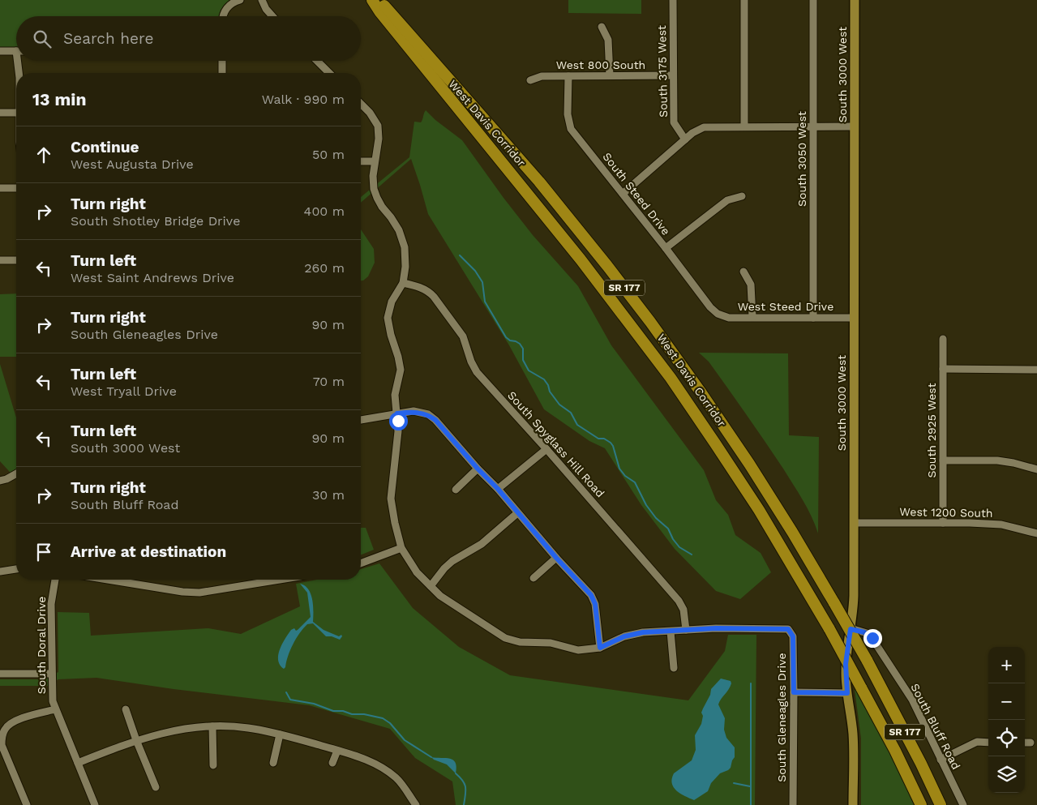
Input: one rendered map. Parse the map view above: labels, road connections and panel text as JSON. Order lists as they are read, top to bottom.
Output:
{
  "streets": {
    "highway": ["West Davis Corridor", "SR 177"],
    "main road": ["South 3000 West"],
    "street": [
      "West 800 South",
      "South 3175 West",
      "South 3050 West",
      "South Steed Drive",
      "West Steed Drive",
      "South 2925 West",
      "South Spyglass Hill Road",
      "West 1200 South",
      "South Doral Drive",
      "South Gleneagles Drive",
      "South Bluff Road"
    ]
  },
  "crossings": [
    ["West 800 South", "South 3175 West"],
    ["West 800 South", "South Steed Drive"],
    ["South 3000 West", "West Steed Drive"],
    ["South 3000 West", "West 1200 South"],
    ["South 3000 West", "South Bluff Road"],
    ["South 3050 West", "West Steed Drive"],
    ["South Steed Drive", "West Steed Drive"],
    ["South 2925 West", "West 1200 South"],
    ["South Spyglass Hill Road", "South Gleneagles Drive"]
  ],
  "page": {
    "search": "Search here",
    "heading": ["13 min", "Walk · 990 m"],
    "list": [
      ["Continue", "West Augusta Drive", "50 m"],
      ["Turn right", "South Shotley Bridge Drive", "400 m"],
      ["Turn left", "West Saint Andrews Drive", "260 m"],
      ["Turn right", "South Gleneagles Drive", "90 m"],
      ["Turn left", "West Tryall Drive", "70 m"],
      ["Turn left", "South 3000 West", "90 m"],
      ["Turn right", "South Bluff Road", "30 m"],
      "Arrive at destination"
    ],
    "map_buttons": ["+", "−"]
  }
}
